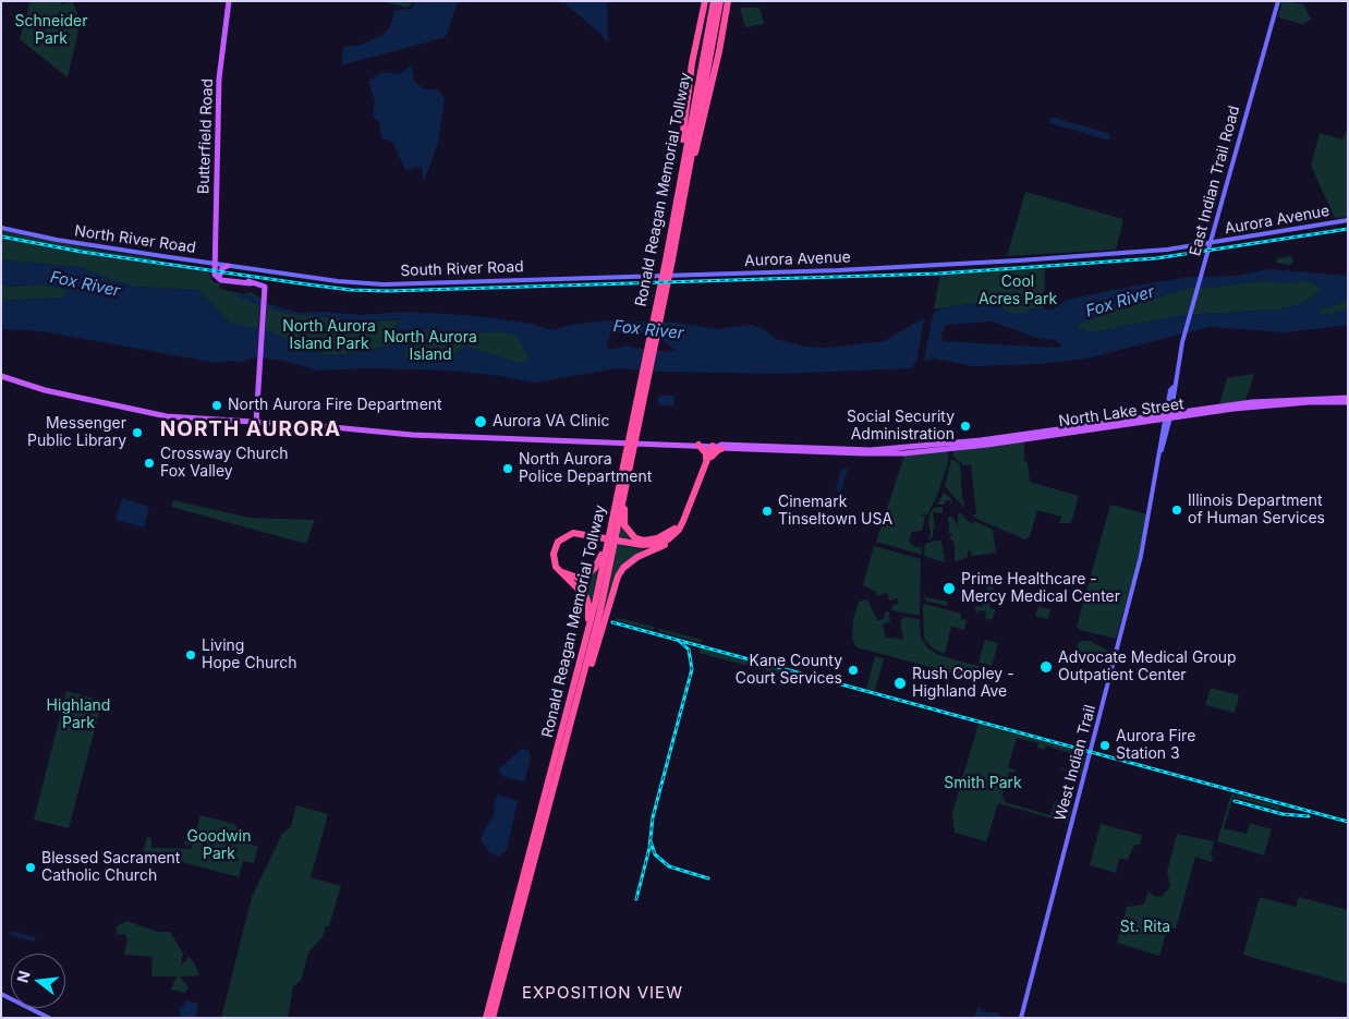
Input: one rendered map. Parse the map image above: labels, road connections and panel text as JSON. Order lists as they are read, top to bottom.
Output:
{
  "streets": {
    "highway": ["Ronald Reagan Memorial Tollway"],
    "main road": [
      "Butterfield Road",
      "East Indian Trail Road",
      "Aurora Avenue",
      "North River Road",
      "South River Road",
      "North Lake Street",
      "West Indian Trail"
    ]
  },
  "crossings": [
    ["Butterfield Road", "North River Road"],
    ["East Indian Trail Road", "Aurora Avenue"],
    ["East Indian Trail Road", "West Indian Trail"],
    ["Aurora Avenue", "South River Road"],
    ["North River Road", "South River Road"],
    ["North Lake Street", "West Indian Trail"]
  ],
  "districts": ["NORTH AURORA", "EXPOSITION VIEW"],
  "water": ["Fox River"],
  "parks": [
    "Schneider Park",
    "Cool Acres Park",
    "North Aurora Island Park",
    "North Aurora Island",
    "Highland Park",
    "Smith Park",
    "Goodwin Park",
    "St. Rita"
  ],
  "places": [
    "North Aurora Fire Department",
    "Aurora VA Clinic",
    "Social Security Administration",
    "Messenger Public Library",
    "Crossway Church Fox Valley",
    "North Aurora Police Department",
    "Illinois Department of Human Services",
    "Cinemark Tinseltown USA",
    "Prime Healthcare - Mercy Medical Center",
    "Living Hope Church",
    "Advocate Medical Group Outpatient Center",
    "Kane County Court Services",
    "Rush Copley - Highland Ave",
    "Aurora Fire Station 3",
    "Blessed Sacrament Catholic Church"
  ],
  "north": "left"
}
